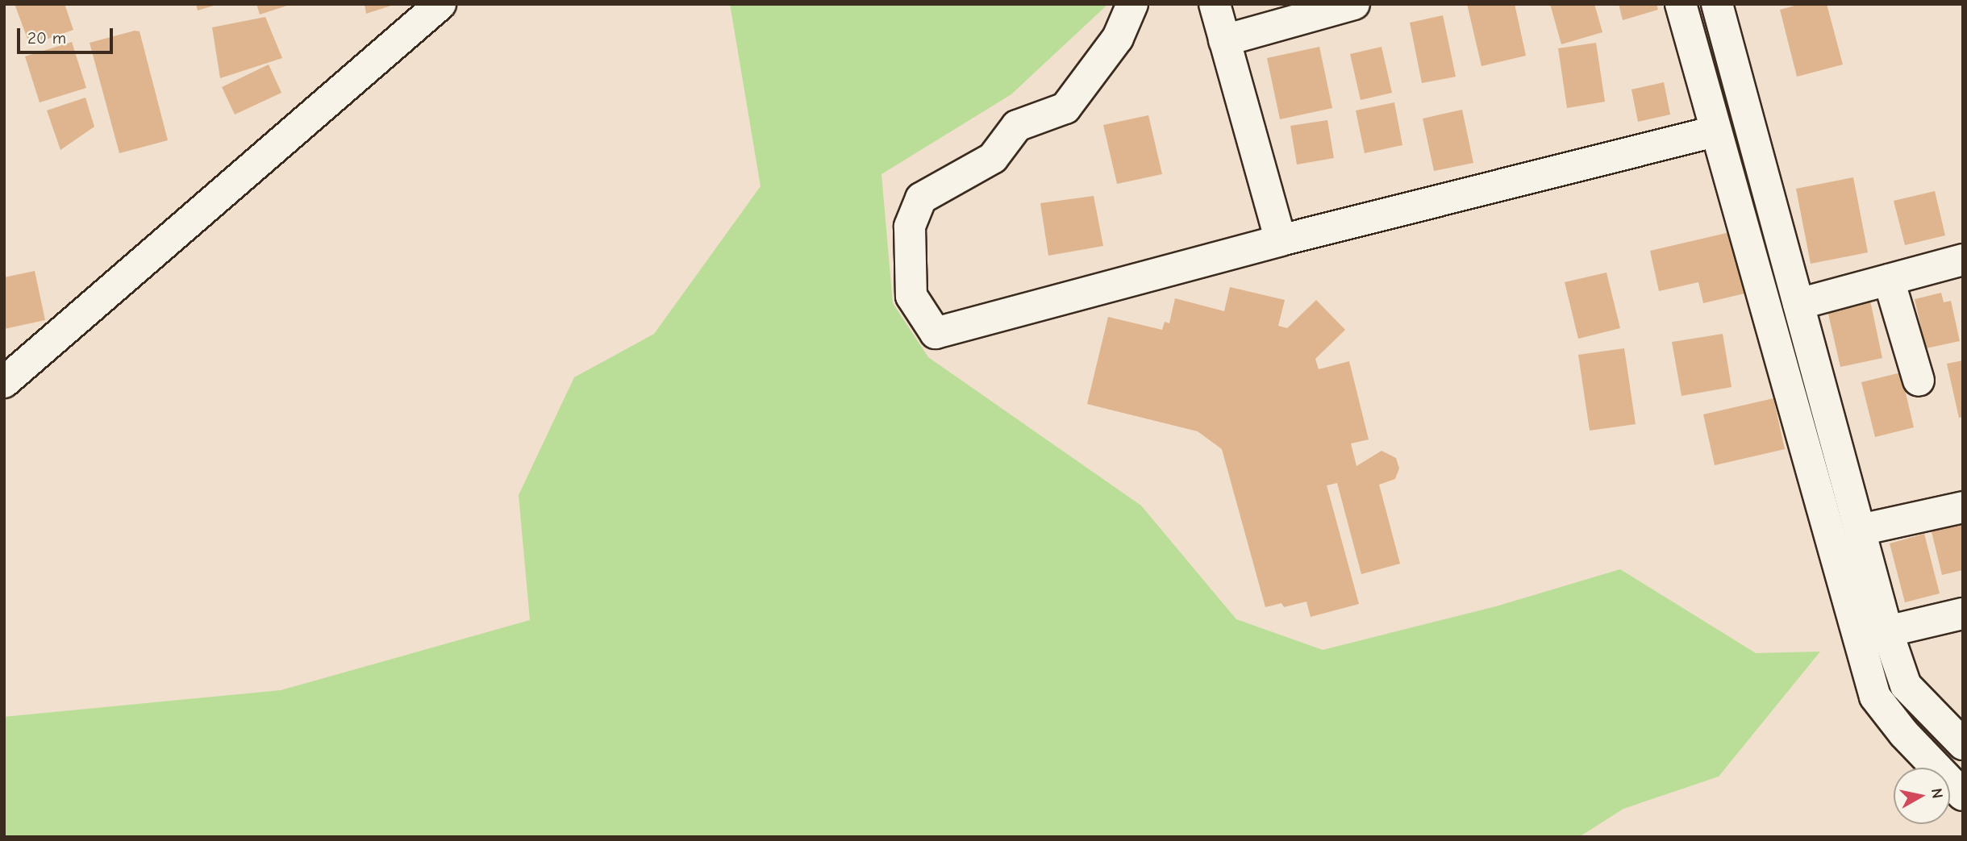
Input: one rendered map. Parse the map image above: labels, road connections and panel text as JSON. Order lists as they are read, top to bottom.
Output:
{
  "scale_bar": "20 m",
  "north": "right"
}
